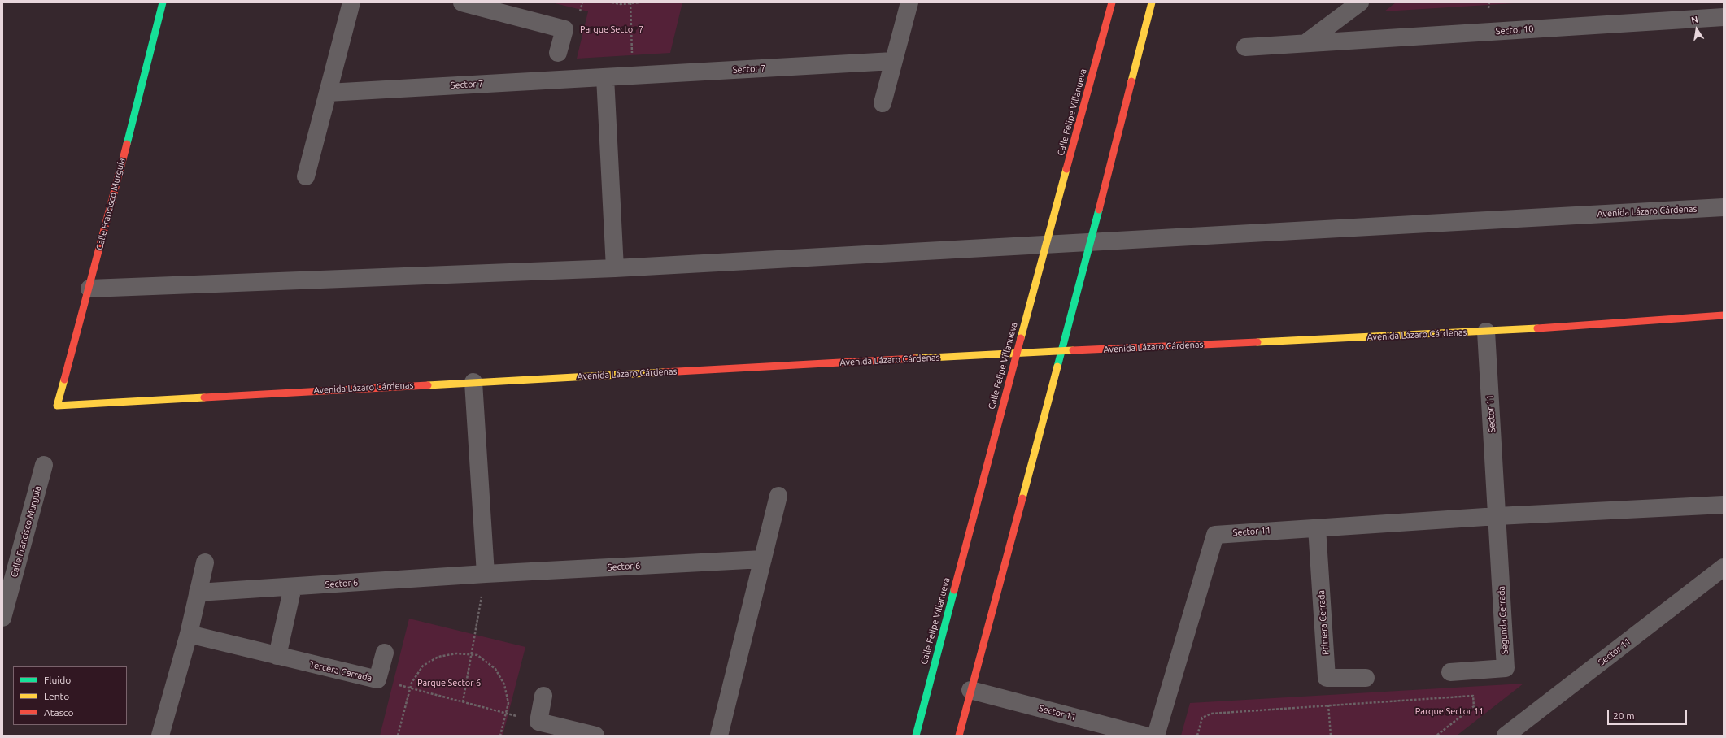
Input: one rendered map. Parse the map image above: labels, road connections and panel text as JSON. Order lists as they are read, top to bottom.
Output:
{
  "streets": {
    "street": [
      "Sector 10",
      "Sector 7",
      "Calle Felipe Villanueva",
      "Calle Francisco Murguía",
      "Avenida Lázaro Cárdenas",
      "Sector 11",
      "Sector 6",
      "Segunda Cerrada",
      "Primera Cerrada",
      "Tercera Cerrada"
    ]
  },
  "crossings": [
    ["Calle Felipe Villanueva", "Avenida Lázaro Cárdenas"],
    ["Calle Francisco Murguía", "Avenida Lázaro Cárdenas"],
    ["Avenida Lázaro Cárdenas", "Sector 11"],
    ["Sector 11", "Segunda Cerrada"],
    ["Sector 11", "Primera Cerrada"]
  ],
  "parks": ["Parque Sector 7", "Parque Sector 6", "Parque Sector 11"],
  "legend": ["Fluido", "Lento", "Atasco"],
  "scale_bar": "20 m",
  "north": "top"
}
